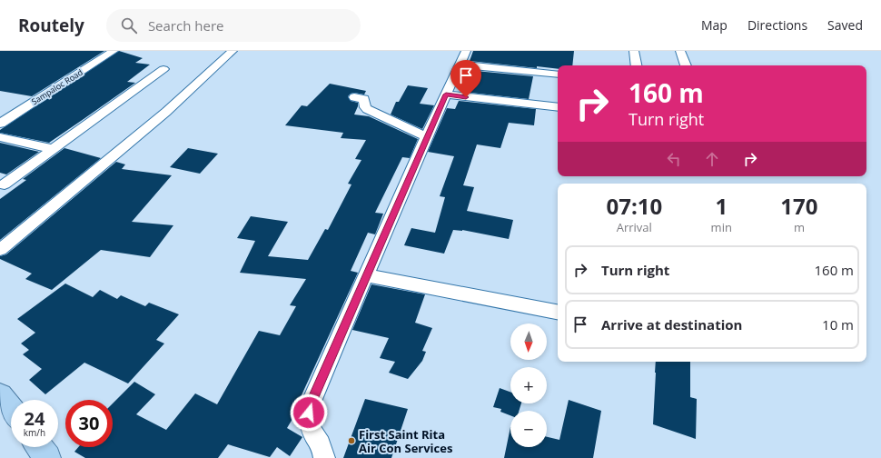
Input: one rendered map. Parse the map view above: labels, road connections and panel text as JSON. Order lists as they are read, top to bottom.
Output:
{
  "streets": {
    "street": ["Sampaloc Road"]
  },
  "places": ["First Saint Rita Air Con Services"],
  "north": "bottom",
  "page": {
    "header": "Routely",
    "search": "Search here",
    "nav": ["Map", "Directions", "Saved"],
    "turn": ["160 m", "Turn right"],
    "eta": [
      "07:10",
      "Arrival",
      "1",
      "min",
      "170",
      "m"
    ],
    "list": [
      {
        "name": "Turn right",
        "value": "160 m"
      },
      {
        "name": "Arrive at destination",
        "value": "10 m"
      }
    ],
    "map_buttons": ["+", "−"],
    "speed": "24 km/h",
    "limit": "30"
  }
}
